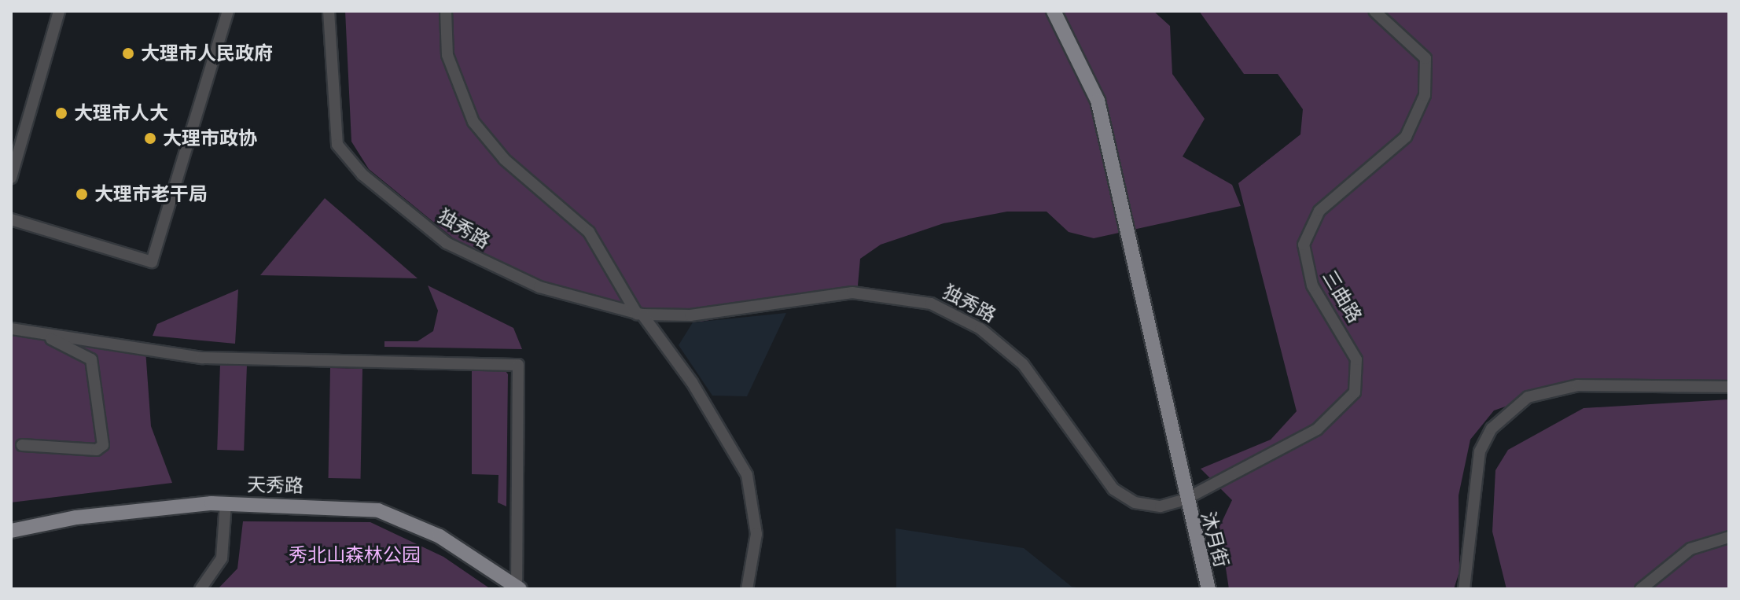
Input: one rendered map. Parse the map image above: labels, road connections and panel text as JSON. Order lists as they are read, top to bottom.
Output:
{
  "streets": {
    "main road": ["天秀路", "沐月街"],
    "street": ["独秀路", "三曲路"]
  },
  "crossings": [
    ["独秀路", "三曲路"],
    ["独秀路", "沐月街"],
    ["三曲路", "沐月街"]
  ],
  "parks": ["秀北山森林公园"],
  "places": [
    "大理市人民政府",
    "大理市人大",
    "大理市政协",
    "大理市老干局"
  ]
}
